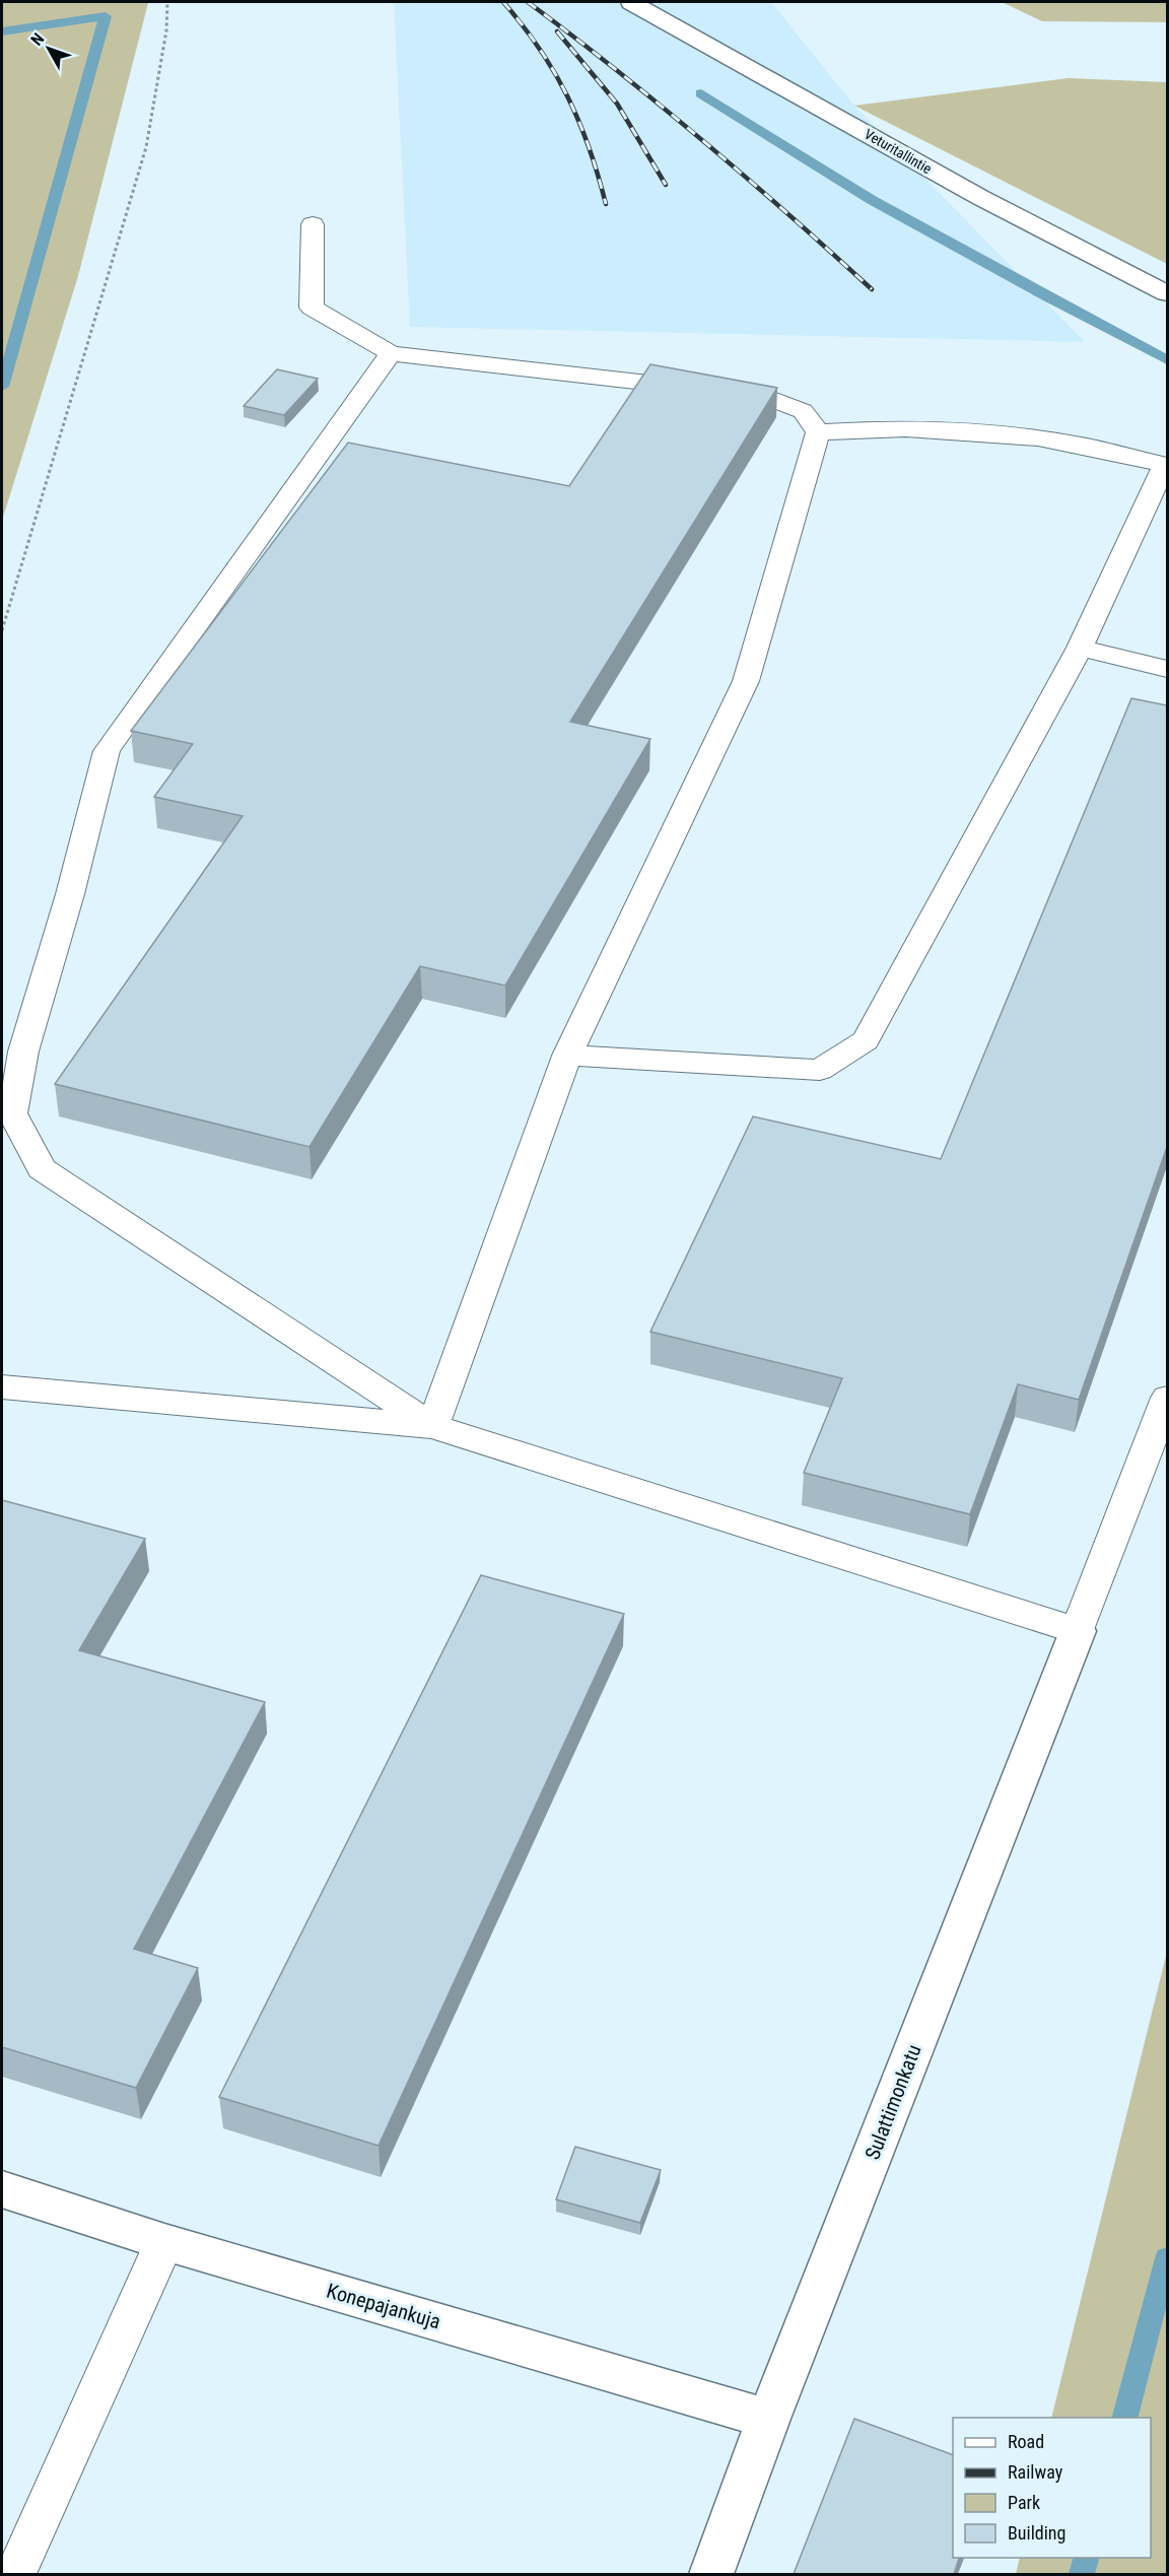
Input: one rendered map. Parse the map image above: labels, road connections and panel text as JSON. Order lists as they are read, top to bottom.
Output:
{
  "streets": {
    "street": ["Veturitallintie", "Sulattimonkatu", "Konepajankuja"]
  },
  "crossings": [
    ["Sulattimonkatu", "Konepajankuja"]
  ],
  "legend": [
    "Road",
    "Railway",
    "Park",
    "Building"
  ],
  "north": "top left"
}
